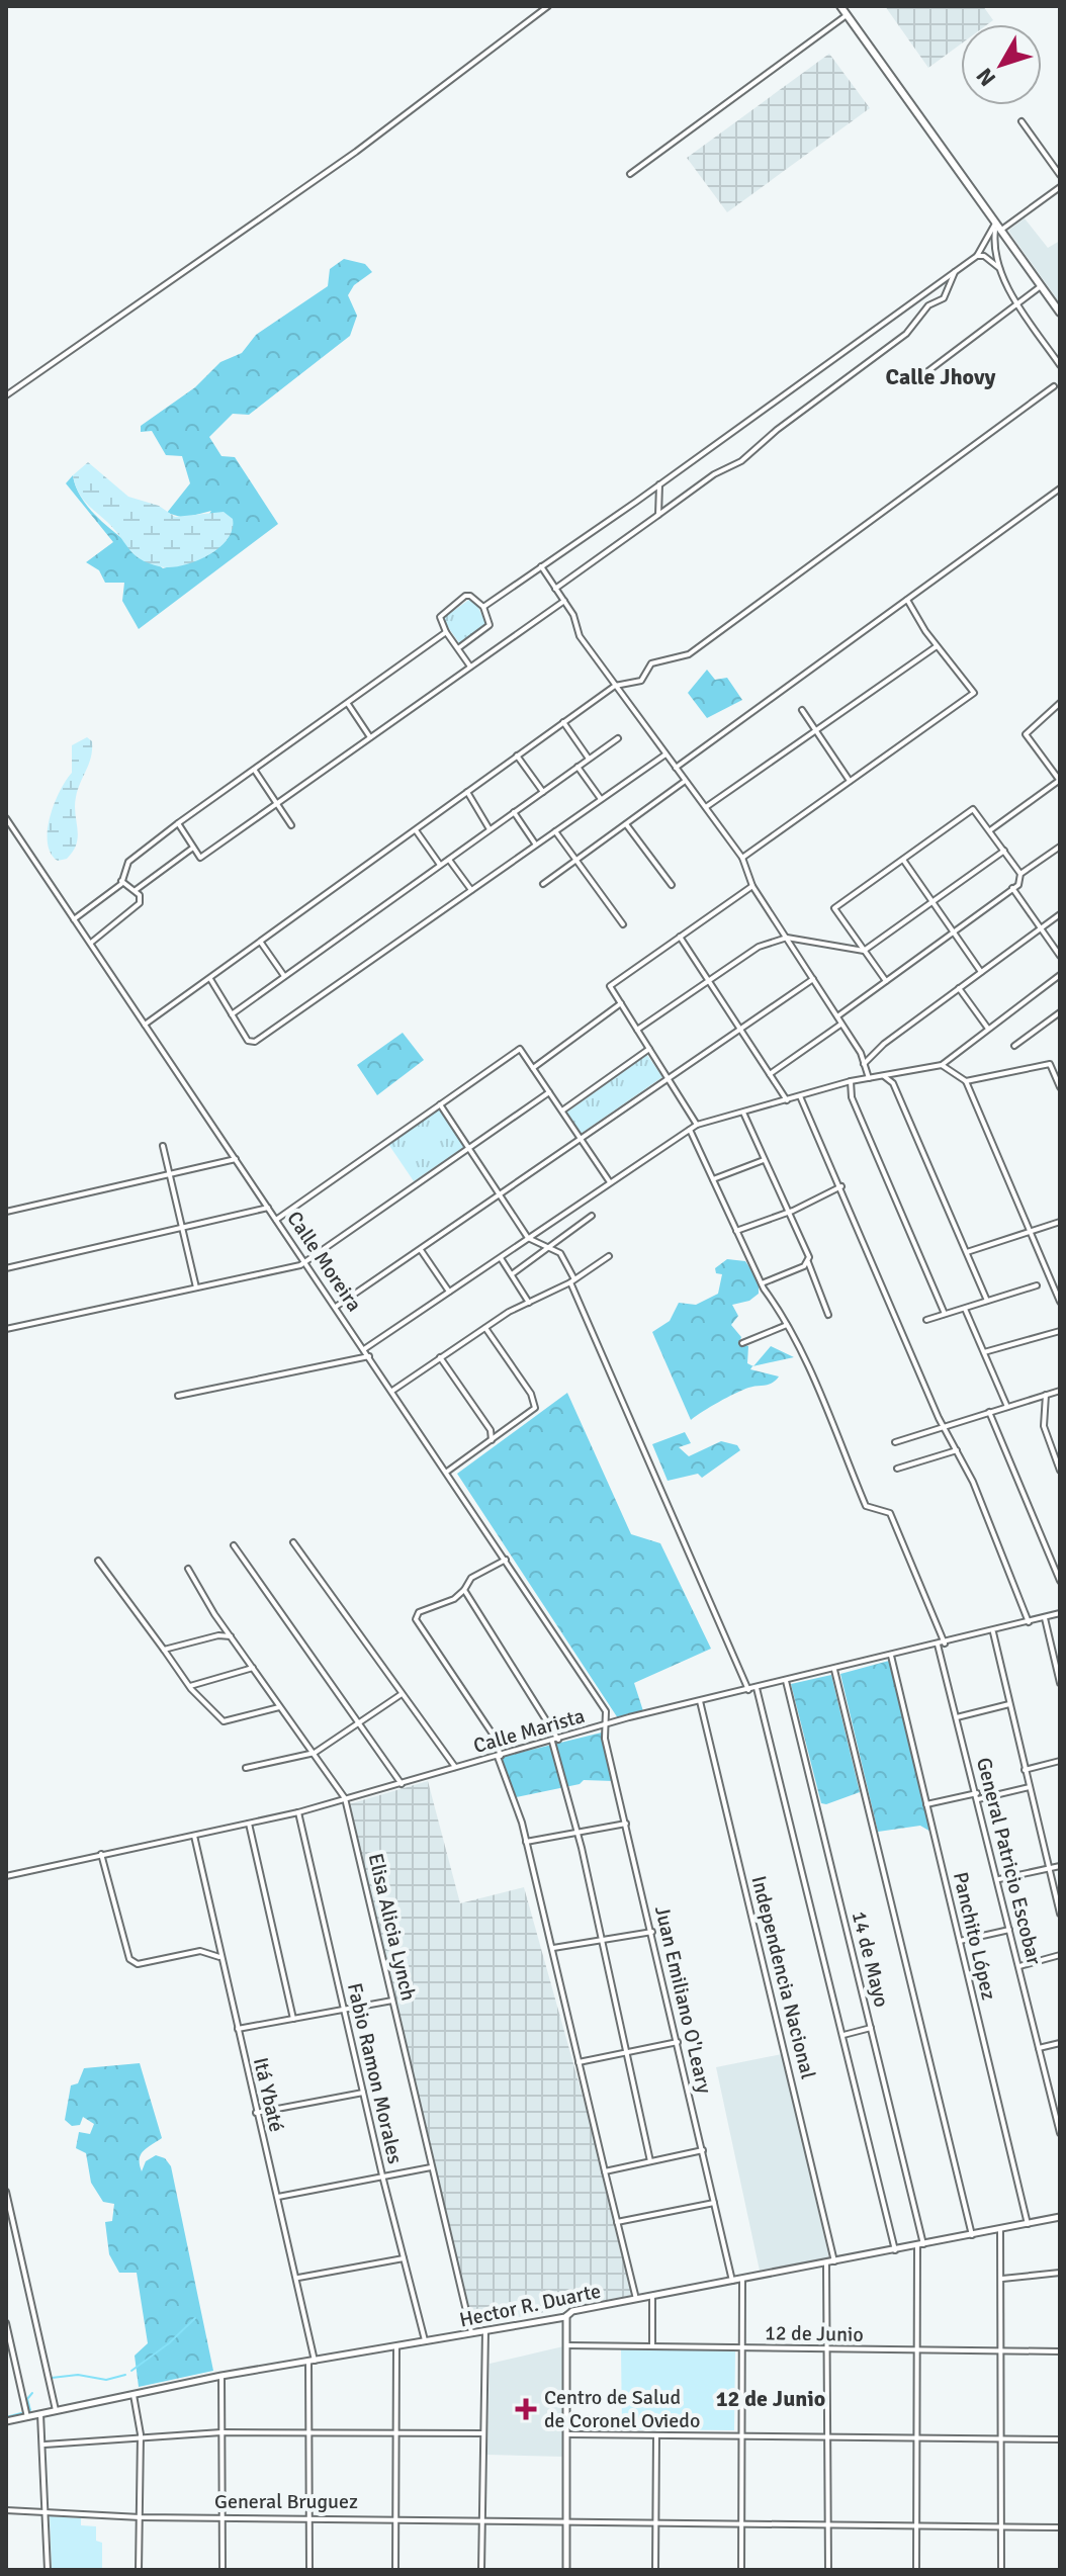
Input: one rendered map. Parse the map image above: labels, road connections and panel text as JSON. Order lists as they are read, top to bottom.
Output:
{
  "streets": {
    "street": [
      "Calle Moreira",
      "Calle Marista",
      "General Patricio Escobar",
      "Elisa Alicia Lynch",
      "Panchito López",
      "14 de Mayo",
      "Independencia Nacional",
      "Juan Emiliano O'Leary",
      "Fabio Ramon Morales",
      "Itá Ybaté",
      "Hector R. Duarte",
      "12 de Junio",
      "General Bruguez"
    ]
  },
  "crossings": [
    ["Calle Moreira", "Calle Marista"],
    ["Calle Moreira", "Juan Emiliano O'Leary"],
    ["Calle Marista", "General Patricio Escobar"],
    ["Calle Marista", "Elisa Alicia Lynch"],
    ["Calle Marista", "Panchito López"],
    ["Calle Marista", "14 de Mayo"],
    ["Calle Marista", "Independencia Nacional"],
    ["Calle Marista", "Juan Emiliano O'Leary"],
    ["Calle Marista", "Fabio Ramon Morales"],
    ["Calle Marista", "Itá Ybaté"],
    ["Elisa Alicia Lynch", "Hector R. Duarte"],
    ["Panchito López", "Hector R. Duarte"],
    ["14 de Mayo", "Hector R. Duarte"],
    ["14 de Mayo", "12 de Junio"],
    ["14 de Mayo", "General Bruguez"],
    ["Independencia Nacional", "Hector R. Duarte"],
    ["Juan Emiliano O'Leary", "Hector R. Duarte"],
    ["Fabio Ramon Morales", "Hector R. Duarte"],
    ["Itá Ybaté", "Hector R. Duarte"],
    ["Itá Ybaté", "General Bruguez"]
  ],
  "districts": ["Calle Jhovy", "12 de Junio"],
  "places": {
    "health": ["Centro de Salud de Coronel Oviedo"]
  },
  "north": "bottom left"
}
